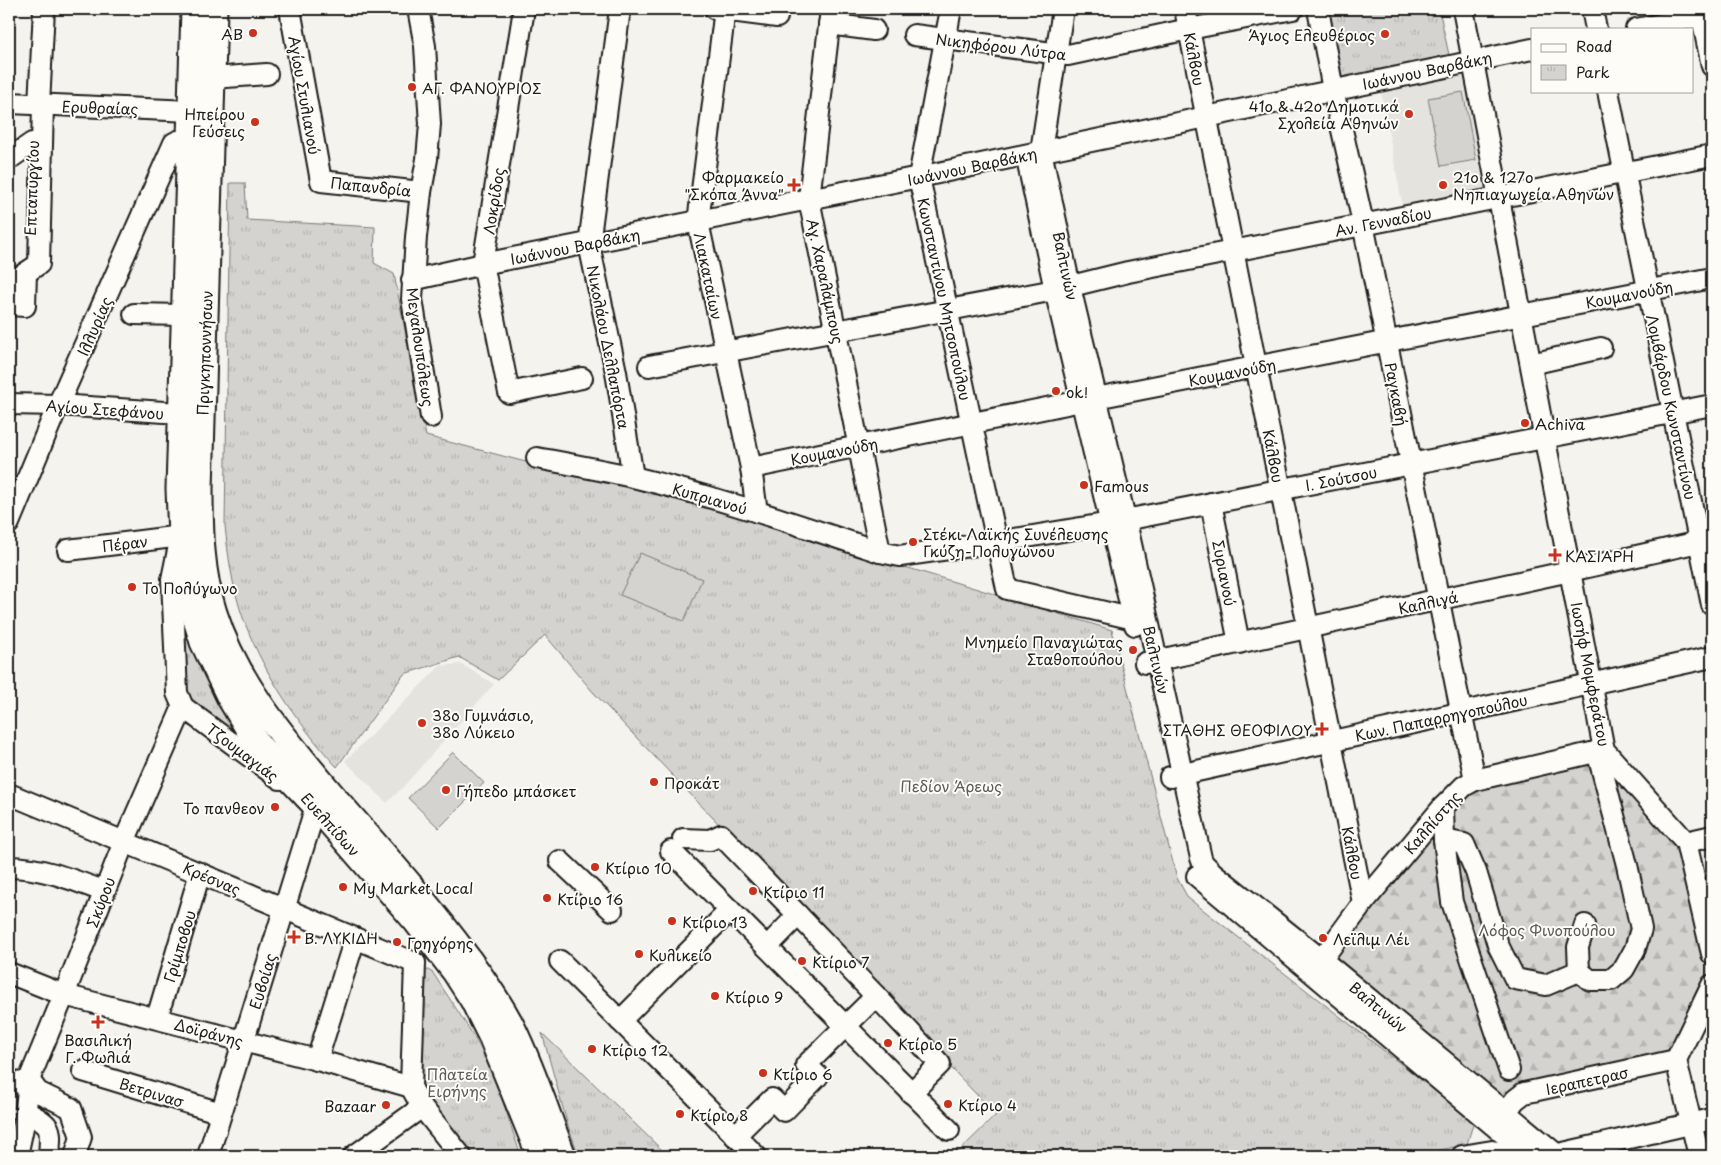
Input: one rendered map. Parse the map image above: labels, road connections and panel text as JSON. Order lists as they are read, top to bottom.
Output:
{
  "streets": {
    "main road": ["Πριγκηποννήσων", "Ευελπίδων"],
    "street": [
      "Νικηφόρου Λύτρα",
      "Κάλβου",
      "Ιωάννου Βαρβάκη",
      "Αγίου Στυλιανού",
      "Ερυθραίας",
      "Παπανδρία",
      "Επταπυργίου",
      "Λοκρίδος",
      "Αν. Γενναδίου",
      "Βαλτινών",
      "Λιακαταίων",
      "Αγ. Χαραλάμπους",
      "Κουμανούδη",
      "Κωνσταντίνου Μητσοπούλου",
      "Ιλλυρίας",
      "Μεγαλουπόλεως",
      "Νικολάου Δελλαπόρτα",
      "Ραγκαβή",
      "Λομβάρδου Κωνσταντίνου",
      "Αγίου Στεφάνου",
      "Ι. Σούτσου",
      "Κυπριανού",
      "Πέραν",
      "Συριανού",
      "Καλλιγά",
      "Ιωσήφ Μομφεράτου",
      "Κων. Παπαρρηγοπούλου",
      "Τζουμαγιάς",
      "Καλλίστης",
      "Κρέσνας",
      "Σκύρου",
      "Γρίμποβου",
      "Ευβοίας",
      "Δοϊράνης",
      "Ιεραπετρασ",
      "Βετρινασ"
    ]
  },
  "crossings": [
    ["Νικηφόρου Λύτρα", "Κάλβου"],
    ["Νικηφόρου Λύτρα", "Βαλτινών"],
    ["Νικηφόρου Λύτρα", "Κωνσταντίνου Μητσοπούλου"],
    ["Κάλβου", "Ιωάννου Βαρβάκη"],
    ["Κάλβου", "Αν. Γενναδίου"],
    ["Κάλβου", "Κουμανούδη"],
    ["Κάλβου", "Ι. Σούτσου"],
    ["Κάλβου", "Καλλιγά"],
    ["Κάλβου", "Κων. Παπαρρηγοπούλου"],
    ["Κάλβου", "Καλλίστης"],
    ["Ιωάννου Βαρβάκη", "Λοκρίδος"],
    ["Ιωάννου Βαρβάκη", "Βαλτινών"],
    ["Ιωάννου Βαρβάκη", "Λιακαταίων"],
    ["Ιωάννου Βαρβάκη", "Αγ. Χαραλάμπους"],
    ["Ιωάννου Βαρβάκη", "Κωνσταντίνου Μητσοπούλου"],
    ["Ιωάννου Βαρβάκη", "Μεγαλουπόλεως"],
    ["Ιωάννου Βαρβάκη", "Νικολάου Δελλαπόρτα"],
    ["Ιωάννου Βαρβάκη", "Ραγκαβή"],
    ["Ιωάννου Βαρβάκη", "Ιωσήφ Μομφεράτου"],
    ["Αγίου Στυλιανού", "Παπανδρία"],
    ["Ερυθραίας", "Επταπυργίου"],
    ["Ερυθραίας", "Πριγκηποννήσων"],
    ["Παπανδρία", "Μεγαλουπόλεως"],
    ["Αν. Γενναδίου", "Βαλτινών"],
    ["Αν. Γενναδίου", "Λιακαταίων"],
    ["Αν. Γενναδίου", "Αγ. Χαραλάμπους"],
    ["Αν. Γενναδίου", "Κωνσταντίνου Μητσοπούλου"],
    ["Αν. Γενναδίου", "Ραγκαβή"],
    ["Αν. Γενναδίου", "Λομβάρδου Κωνσταντίνου"],
    ["Αν. Γενναδίου", "Ιωσήφ Μομφεράτου"],
    ["Βαλτινών", "Κουμανούδη"],
    ["Βαλτινών", "Κωνσταντίνου Μητσοπούλου"],
    ["Βαλτινών", "Ι. Σούτσου"],
    ["Βαλτινών", "Καλλιγά"],
    ["Βαλτινών", "Κων. Παπαρρηγοπούλου"],
    ["Βαλτινών", "Καλλίστης"],
    ["Βαλτινών", "Ιεραπετρασ"],
    ["Λιακαταίων", "Κουμανούδη"],
    ["Λιακαταίων", "Κυπριανού"],
    ["Αγ. Χαραλάμπους", "Κουμανούδη"],
    ["Αγ. Χαραλάμπους", "Ι. Σούτσου"],
    ["Αγ. Χαραλάμπους", "Κυπριανού"],
    ["Κουμανούδη", "Κωνσταντίνου Μητσοπούλου"],
    ["Κουμανούδη", "Ραγκαβή"],
    ["Κουμανούδη", "Λομβάρδου Κωνσταντίνου"],
    ["Κουμανούδη", "Ιωσήφ Μομφεράτου"],
    ["Κωνσταντίνου Μητσοπούλου", "Ι. Σούτσου"],
    ["Ιλλυρίας", "Πριγκηποννήσων"],
    ["Ιλλυρίας", "Αγίου Στεφάνου"],
    ["Νικολάου Δελλαπόρτα", "Κυπριανού"],
    ["Πριγκηποννήσων", "Αγίου Στεφάνου"],
    ["Πριγκηποννήσων", "Πέραν"],
    ["Πριγκηποννήσων", "Τζουμαγιάς"],
    ["Πριγκηποννήσων", "Ευελπίδων"],
    ["Πριγκηποννήσων", "Σκύρου"],
    ["Ραγκαβή", "Ι. Σούτσου"],
    ["Ραγκαβή", "Καλλιγά"],
    ["Ραγκαβή", "Κων. Παπαρρηγοπούλου"],
    ["Ραγκαβή", "Καλλίστης"],
    ["Λομβάρδου Κωνσταντίνου", "Ι. Σούτσου"],
    ["Λομβάρδου Κωνσταντίνου", "Καλλιγά"],
    ["Ι. Σούτσου", "Κυπριανού"],
    ["Ι. Σούτσου", "Συριανού"],
    ["Ι. Σούτσου", "Ιωσήφ Μομφεράτου"],
    ["Συριανού", "Καλλιγά"],
    ["Καλλιγά", "Ιωσήφ Μομφεράτου"],
    ["Ιωσήφ Μομφεράτου", "Κων. Παπαρρηγοπούλου"],
    ["Ιωσήφ Μομφεράτου", "Καλλίστης"],
    ["Τζουμαγιάς", "Ευελπίδων"],
    ["Τζουμαγιάς", "Σκύρου"],
    ["Τζουμαγιάς", "Ευβοίας"],
    ["Ευελπίδων", "Ευβοίας"],
    ["Κρέσνας", "Σκύρου"],
    ["Κρέσνας", "Γρίμποβου"],
    ["Κρέσνας", "Ευβοίας"],
    ["Σκύρου", "Δοϊράνης"],
    ["Γρίμποβου", "Δοϊράνης"],
    ["Ευβοίας", "Δοϊράνης"],
    ["Ευβοίας", "Βετρινασ"]
  ],
  "parks": ["Πεδίον Άρεως", "Λόφος Φινοπούλου", "Πλατεία Ειρήνης"],
  "places": {
    "other": [
      "ΑΒ",
      "Άγιος Ελευθέριος",
      "ΑΓ. ΦΑΝΟΥΡΙΟΣ",
      "41ο & 42ο Δημοτικά Σχολεία Αθηνών",
      "Ηπείρου Γεύσεις",
      "21ο & 127ο Νηπιαγωγεία Αθηνών",
      "ok!",
      "Achiva",
      "Famous",
      "Στέκι Λαϊκής Συνέλευσης Γκύζη-Πολυγώνου",
      "Το Πολύγωνο",
      "Μνημείο Παναγιώτας Σταθοπούλου",
      "38ο Γυμνάσιο, 38ο Λύκειο",
      "Προκάτ",
      "Γήπεδο μπάσκετ",
      "Το πανθεον",
      "Κτίριο 10",
      "My Market Local",
      "Κτίριο 11",
      "Κτίριο 16",
      "Κτίριο 13",
      "Λεϊλιμ Λέι",
      "Γρηγόρης",
      "Κυλικείο",
      "Κτίριο 7",
      "Κτίριο 9",
      "Κτίριο 5",
      "Κτίριο 12",
      "Κτίριο 6",
      "Κτίριο 4",
      "Bazaar",
      "Κτίριο 8"
    ],
    "health": [
      "Φαρμακείο \"Σκόπα Άννα\"",
      "ΚΑΣΙΑΡΗ",
      "ΣΤΑΘΗΣ ΘΕΟΦΙΛΟΥ",
      "Β. ΛΥΚΙΔΗ",
      "Βασιλική Γ. Φωλιά"
    ]
  },
  "legend": ["Road", "Park"]
}
